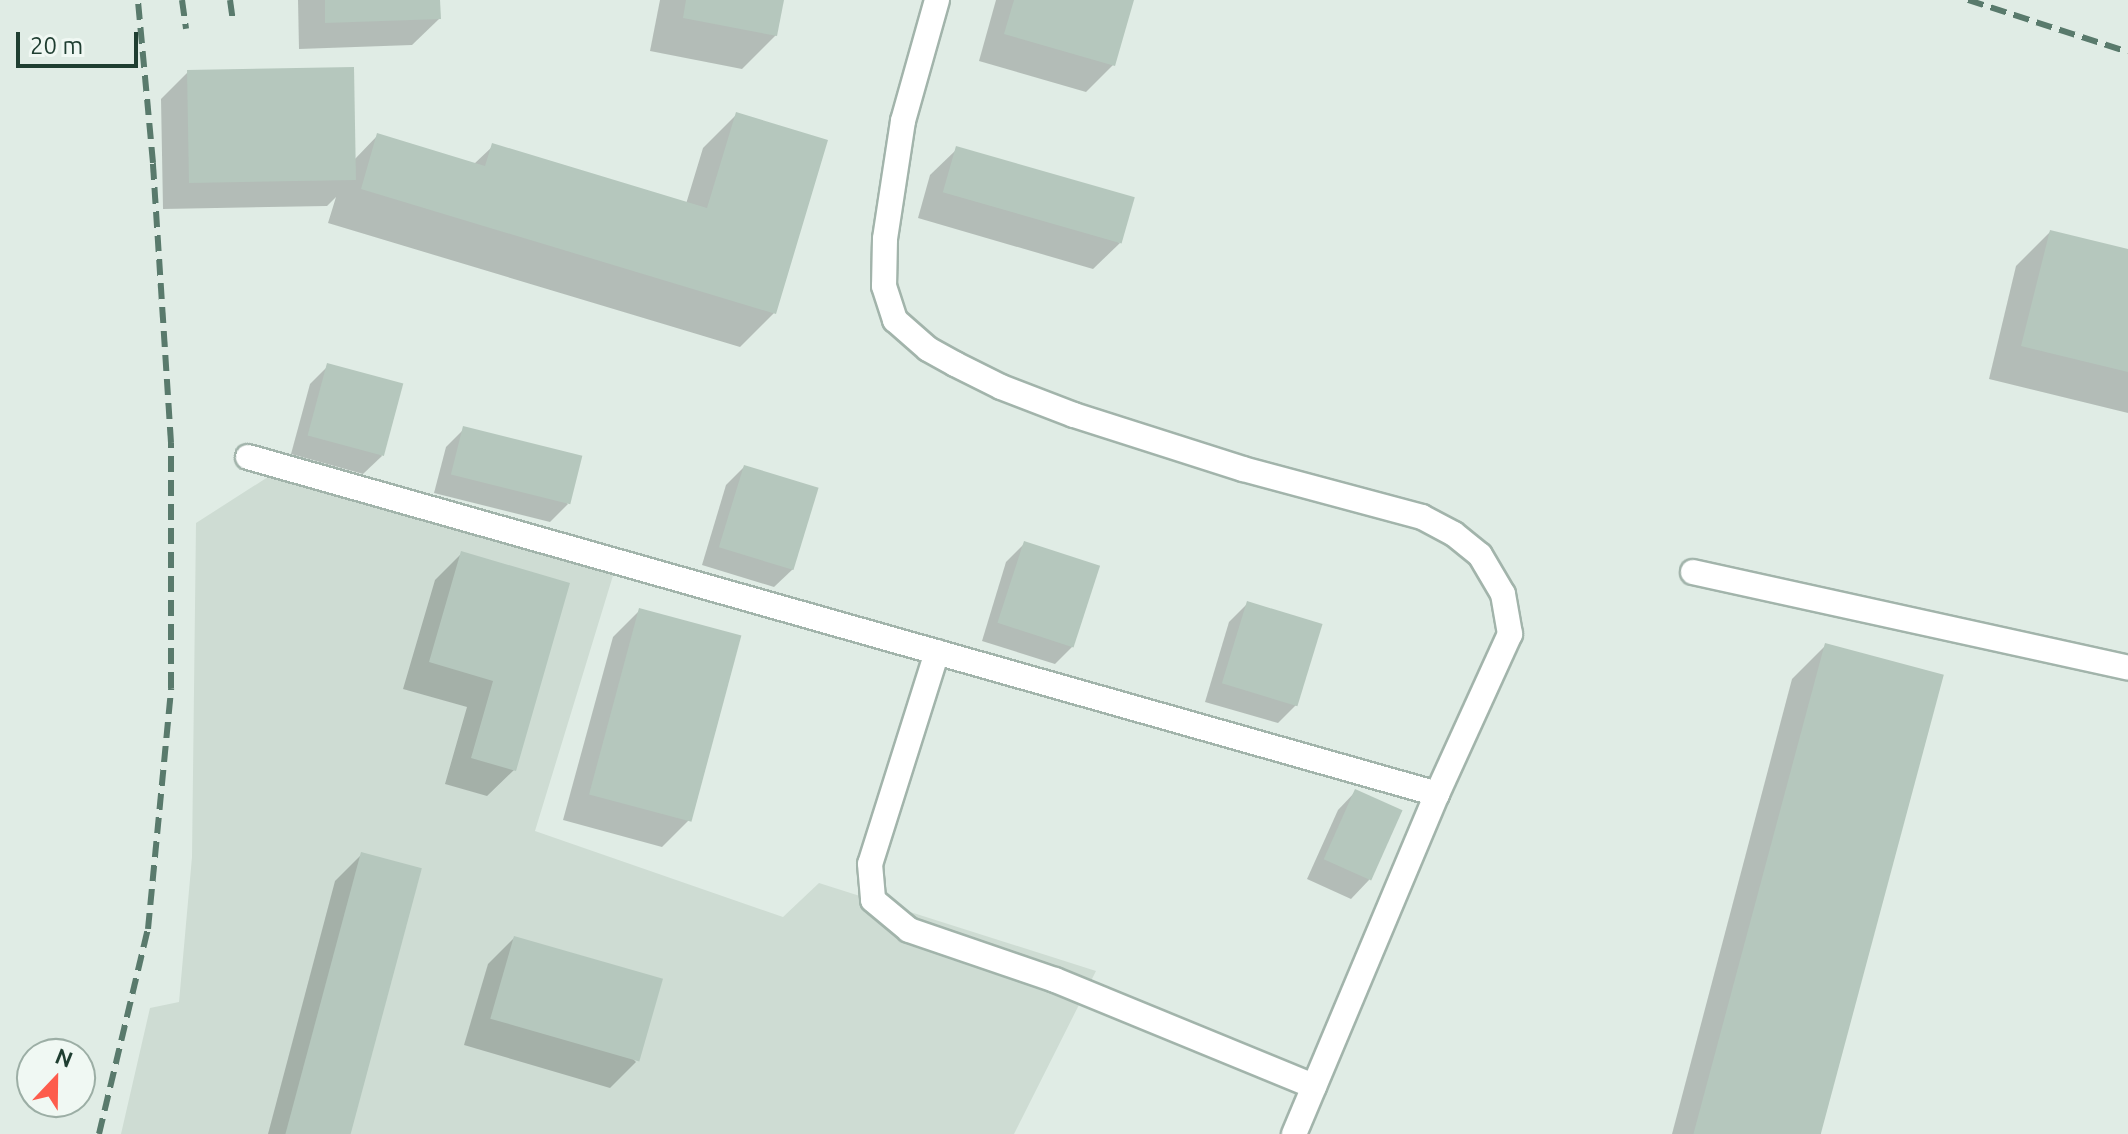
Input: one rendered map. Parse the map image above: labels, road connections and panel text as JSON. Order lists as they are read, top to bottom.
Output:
{
  "scale_bar": "20 m",
  "north": "top"
}
